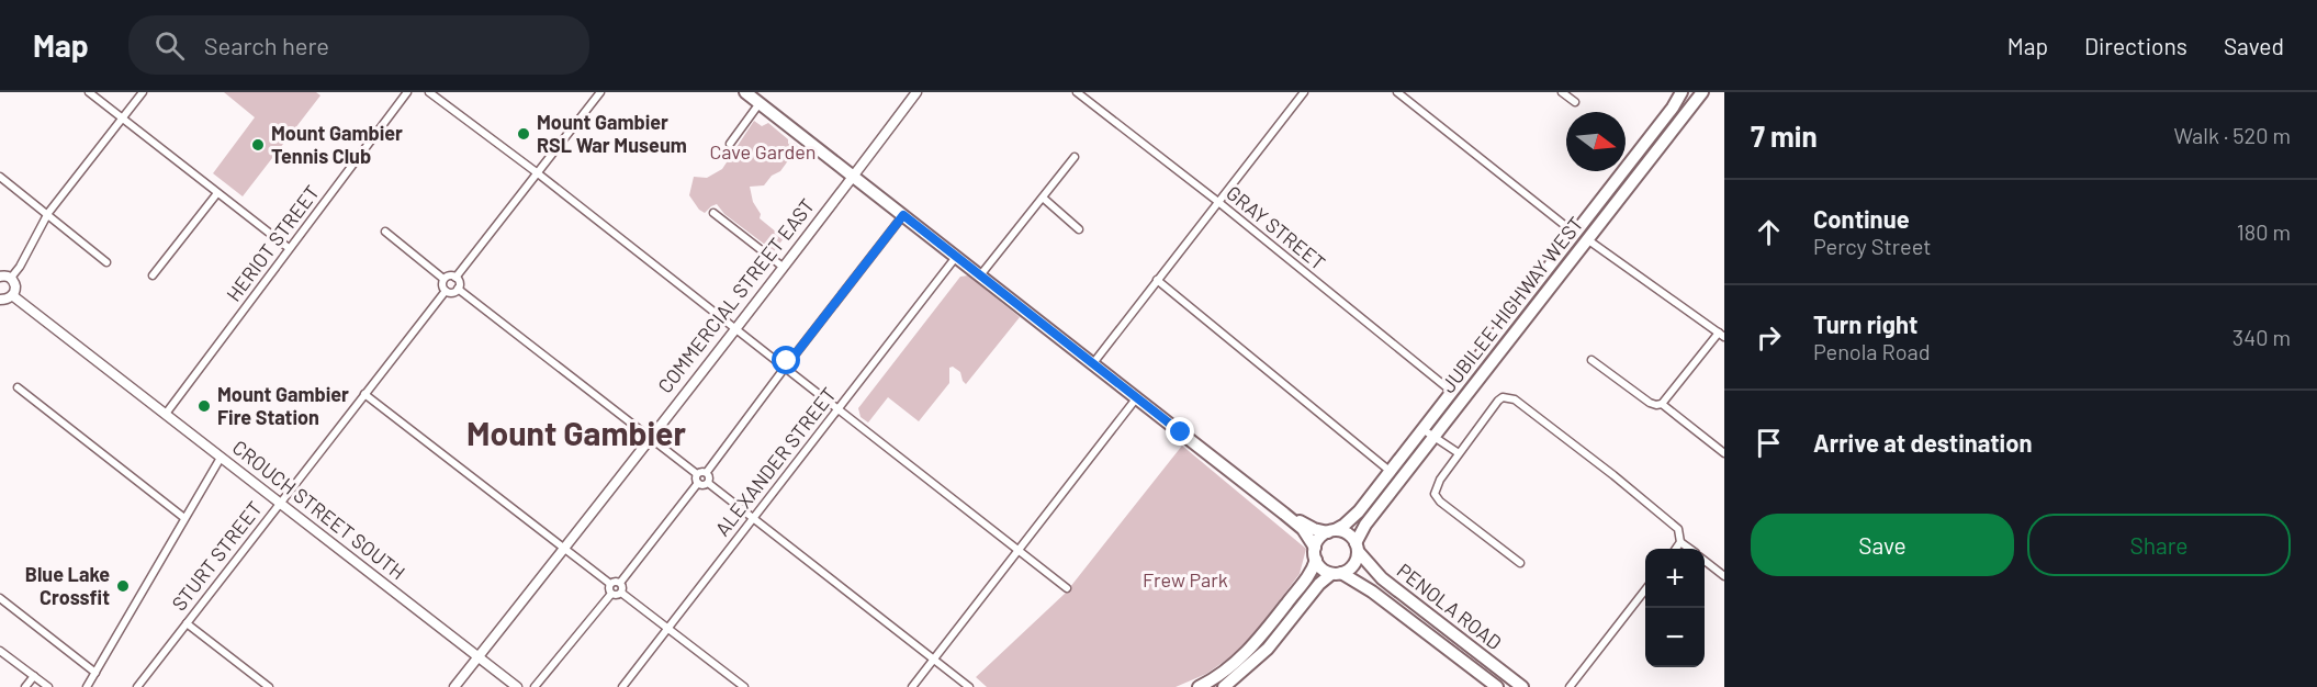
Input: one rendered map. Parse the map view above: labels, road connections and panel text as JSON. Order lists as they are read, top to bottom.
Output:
{
  "streets": {
    "main road": ["JUBILEE HIGHWAY WEST", "PENOLA ROAD"],
    "street": [
      "GRAY STREET",
      "HERIOT STREET",
      "COMMERCIAL STREET EAST",
      "ALEXANDER STREET",
      "CROUCH STREET SOUTH",
      "STURT STREET"
    ]
  },
  "crossings": [
    ["GRAY STREET", "JUBILEE HIGHWAY WEST"],
    ["HERIOT STREET", "CROUCH STREET SOUTH"],
    ["COMMERCIAL STREET EAST", "CROUCH STREET SOUTH"],
    ["JUBILEE HIGHWAY WEST", "PENOLA ROAD"],
    ["CROUCH STREET SOUTH", "STURT STREET"]
  ],
  "districts": ["Mount Gambier"],
  "parks": ["Cave Garden", "Frew Park"],
  "places": [
    "Mount Gambier RSL War Museum",
    "Mount Gambier Tennis Club",
    "Mount Gambier Fire Station",
    "Blue Lake Crossfit"
  ],
  "north": "right",
  "page": {
    "header": "Map",
    "search": "Search here",
    "nav": ["Map", "Directions", "Saved"],
    "heading": ["7 min", "Walk · 520 m"],
    "list": [
      ["Continue", "Percy Street", "180 m"],
      ["Turn right", "Penola Road", "340 m"],
      "Arrive at destination"
    ],
    "buttons": ["Save", "Share"],
    "map_buttons": ["+", "−"]
  }
}
